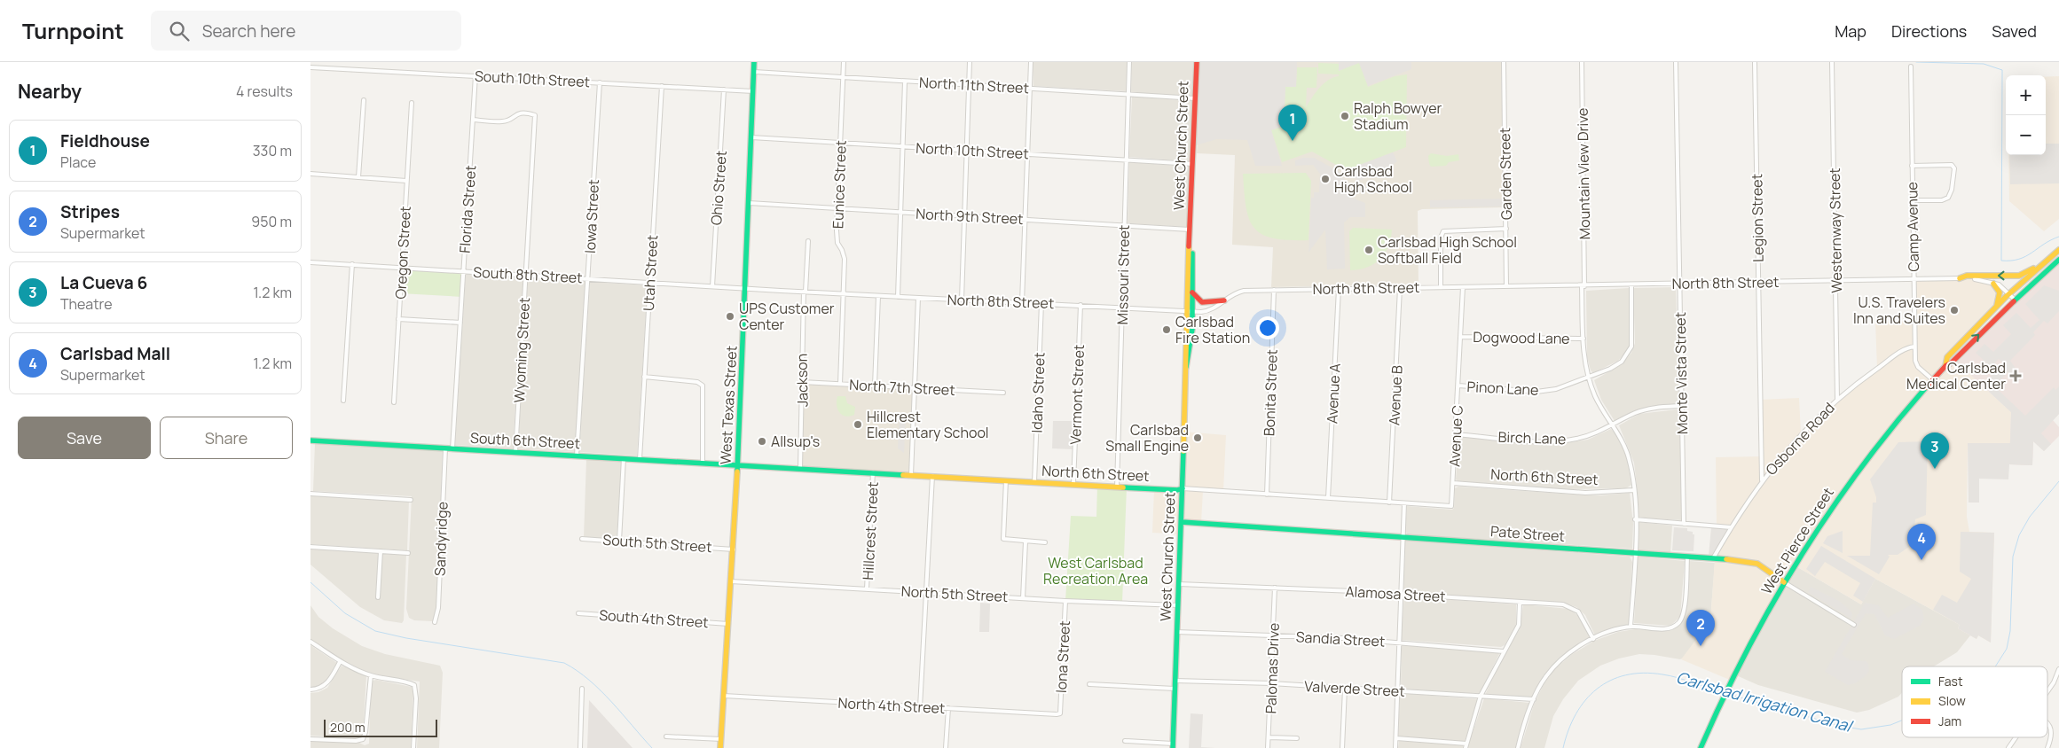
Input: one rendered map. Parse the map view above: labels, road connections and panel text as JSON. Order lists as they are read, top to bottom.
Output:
{
  "streets": {
    "main road": [
      "West Church Street",
      "West Texas Street",
      "South 6th Street",
      "North 6th Street",
      "Pate Street",
      "West Pierce Street"
    ],
    "street": [
      "South 10th Street",
      "North 11th Street",
      "North 10th Street",
      "Garden Street",
      "Mountain View Drive",
      "Eunice Street",
      "Ohio Street",
      "Florida Street",
      "Iowa Street",
      "North 9th Street",
      "Legion Street",
      "Camp Avenue",
      "Westernway Street",
      "Oregon Street",
      "Utah Street",
      "South 8th Street",
      "Missouri Street",
      "North 8th Street",
      "Dogwood Lane",
      "Wyoming Street",
      "Monte Vista Street",
      "Jackson",
      "North 7th Street",
      "Pinon Lane",
      "Idaho Street",
      "Bonita Street",
      "Avenue A",
      "Vermont Street",
      "Avenue B",
      "Avenue C",
      "Birch Lane",
      "Osborne Road",
      "Hillcrest Street",
      "Sandyridge",
      "South 5th Street",
      "North 5th Street",
      "Alamosa Street",
      "South 4th Street",
      "Sandia Street",
      "Iona Street",
      "Palomas Drive",
      "Valverde Street",
      "North 4th Street"
    ]
  },
  "crossings": [
    ["South 10th Street", "Ohio Street"],
    ["South 10th Street", "Florida Street"],
    ["South 10th Street", "Iowa Street"],
    ["South 10th Street", "Utah Street"],
    ["South 10th Street", "West Texas Street"],
    ["North 11th Street", "West Church Street"],
    ["North 11th Street", "Eunice Street"],
    ["North 11th Street", "Missouri Street"],
    ["North 11th Street", "West Texas Street"],
    ["West Church Street", "North 10th Street"],
    ["West Church Street", "North 9th Street"],
    ["West Church Street", "North 8th Street"],
    ["West Church Street", "North 6th Street"],
    ["West Church Street", "Pate Street"],
    ["West Church Street", "North 5th Street"],
    ["West Church Street", "Alamosa Street"],
    ["West Church Street", "Sandia Street"],
    ["West Church Street", "Valverde Street"],
    ["North 10th Street", "Eunice Street"],
    ["North 10th Street", "Missouri Street"],
    ["North 10th Street", "West Texas Street"],
    ["Garden Street", "North 8th Street"],
    ["Mountain View Drive", "North 8th Street"],
    ["Mountain View Drive", "Dogwood Lane"],
    ["Mountain View Drive", "Pinon Lane"],
    ["Mountain View Drive", "Birch Lane"],
    ["Mountain View Drive", "North 6th Street"],
    ["Eunice Street", "North 9th Street"],
    ["Eunice Street", "North 8th Street"],
    ["Eunice Street", "North 7th Street"],
    ["Ohio Street", "South 8th Street"],
    ["Florida Street", "South 8th Street"],
    ["Florida Street", "Wyoming Street"],
    ["Florida Street", "South 6th Street"],
    ["Iowa Street", "South 8th Street"],
    ["Iowa Street", "South 6th Street"],
    ["North 9th Street", "Missouri Street"],
    ["North 9th Street", "West Texas Street"],
    ["Legion Street", "North 8th Street"],
    ["Legion Street", "Osborne Road"],
    ["Camp Avenue", "North 8th Street"],
    ["Camp Avenue", "Osborne Road"],
    ["Camp Avenue", "West Pierce Street"],
    ["Westernway Street", "North 8th Street"],
    ["Westernway Street", "Osborne Road"],
    ["Oregon Street", "South 8th Street"],
    ["Utah Street", "South 8th Street"],
    ["Utah Street", "South 6th Street"],
    ["South 8th Street", "North 8th Street"],
    ["South 8th Street", "Wyoming Street"],
    ["South 8th Street", "West Texas Street"],
    ["Missouri Street", "North 8th Street"],
    ["Missouri Street", "North 6th Street"],
    ["North 8th Street", "Monte Vista Street"],
    ["North 8th Street", "Jackson"],
    ["North 8th Street", "Pinon Lane"],
    ["North 8th Street", "Idaho Street"],
    ["North 8th Street", "Bonita Street"],
    ["North 8th Street", "Avenue A"],
    ["North 8th Street", "Vermont Street"],
    ["North 8th Street", "Avenue B"],
    ["North 8th Street", "West Texas Street"],
    ["North 8th Street", "Avenue C"],
    ["North 8th Street", "West Pierce Street"],
    ["Dogwood Lane", "Avenue C"],
    ["Wyoming Street", "South 6th Street"],
    ["Monte Vista Street", "Birch Lane"],
    ["Jackson", "North 7th Street"],
    ["Jackson", "North 6th Street"],
    ["Pinon Lane", "Avenue C"],
    ["Idaho Street", "North 6th Street"],
    ["Bonita Street", "North 6th Street"],
    ["Avenue A", "North 6th Street"],
    ["Vermont Street", "North 6th Street"],
    ["Avenue B", "North 6th Street"],
    ["West Texas Street", "South 6th Street"],
    ["West Texas Street", "North 6th Street"],
    ["West Texas Street", "South 5th Street"],
    ["West Texas Street", "North 5th Street"],
    ["West Texas Street", "South 4th Street"],
    ["West Texas Street", "North 4th Street"],
    ["Avenue C", "Birch Lane"],
    ["Avenue C", "North 6th Street"],
    ["Osborne Road", "Pate Street"],
    ["South 6th Street", "North 6th Street"],
    ["South 6th Street", "Sandyridge"],
    ["North 6th Street", "Hillcrest Street"],
    ["Hillcrest Street", "North 5th Street"],
    ["Pate Street", "West Pierce Street"],
    ["North 5th Street", "Iona Street"],
    ["Alamosa Street", "Palomas Drive"],
    ["Sandia Street", "Palomas Drive"],
    ["Iona Street", "North 4th Street"],
    ["Palomas Drive", "Valverde Street"]
  ],
  "water": ["Carlsbad Irrigation Canal"],
  "parks": ["West Carlsbad Recreation Area"],
  "places": {
    "other": [
      "Ralph Bowyer Stadium",
      "Carlsbad High School",
      "Carlsbad High School Softball Field",
      "U.S. Travelers Inn and Suites",
      "UPS Customer Center",
      "Carlsbad Fire Station",
      "Hillcrest Elementary School",
      "Carlsbad Small Engine",
      "Allsup's"
    ],
    "health": ["Carlsbad Medical Center"]
  },
  "legend": ["Fast", "Slow", "Jam"],
  "scale_bar": "200 m",
  "page": {
    "header": "Turnpoint",
    "search": "Search here",
    "nav": ["Map", "Directions", "Saved"],
    "heading": ["Nearby", "4 results"],
    "map_buttons": ["+", "−"],
    "pins": [
      "1",
      "3",
      "4",
      "2"
    ],
    "list": [
      {
        "mark": "1",
        "name": "Fieldhouse",
        "note": "Place",
        "value": "330 m"
      },
      {
        "mark": "2",
        "name": "Stripes",
        "note": "Supermarket",
        "value": "950 m"
      },
      {
        "mark": "3",
        "name": "La Cueva 6",
        "note": "Theatre",
        "value": "1.2 km"
      },
      {
        "mark": "4",
        "name": "Carlsbad Mall",
        "note": "Supermarket",
        "value": "1.2 km"
      }
    ],
    "buttons": ["Save", "Share"],
    "scale": "200 m"
  }
}
